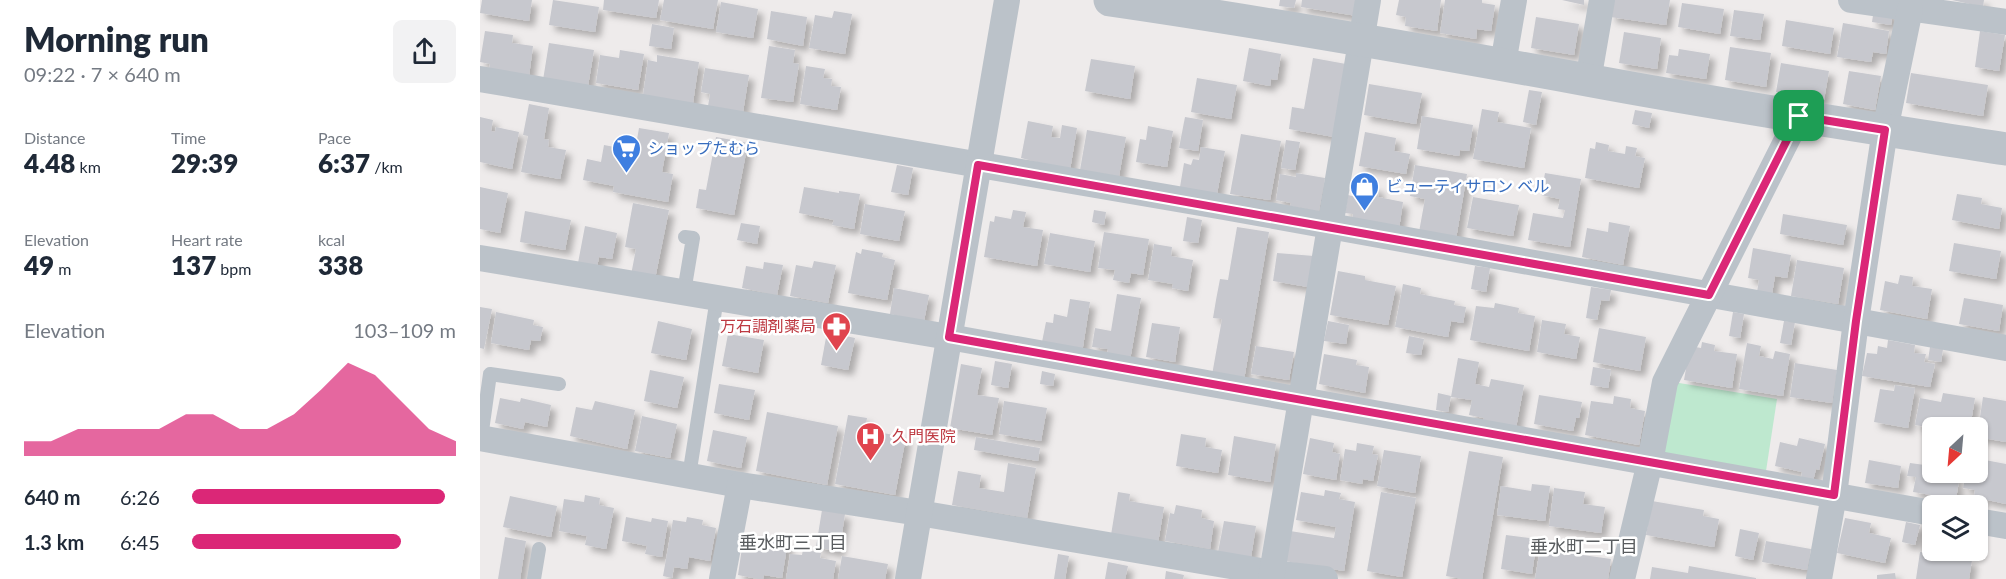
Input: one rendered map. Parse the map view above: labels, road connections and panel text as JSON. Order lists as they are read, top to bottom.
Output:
{
  "districts": ["垂水町三丁目", "垂水町二丁目"],
  "places": {
    "supermarket": ["ショップたむら"],
    "shop": ["ビューティサロン ベル"],
    "pharmacy": ["万石調剤薬局"],
    "hospital": ["久門医院"]
  },
  "north": "bottom left",
  "page": {
    "heading": ["Morning run", "09:22 · 7 × 640 m"],
    "stats": [
      ["Distance", "4.48 km"],
      ["Time", "29:39"],
      ["Pace", "6:37 /km"],
      ["Elevation", "49 m"],
      ["Heart rate", "137 bpm"],
      ["kcal", "338"]
    ],
    "chart": ["Elevation", "103–109 m"],
    "list": [
      {
        "name": "640 m",
        "note": "6:26"
      },
      {
        "name": "1.3 km",
        "note": "6:45"
      }
    ]
  }
}
